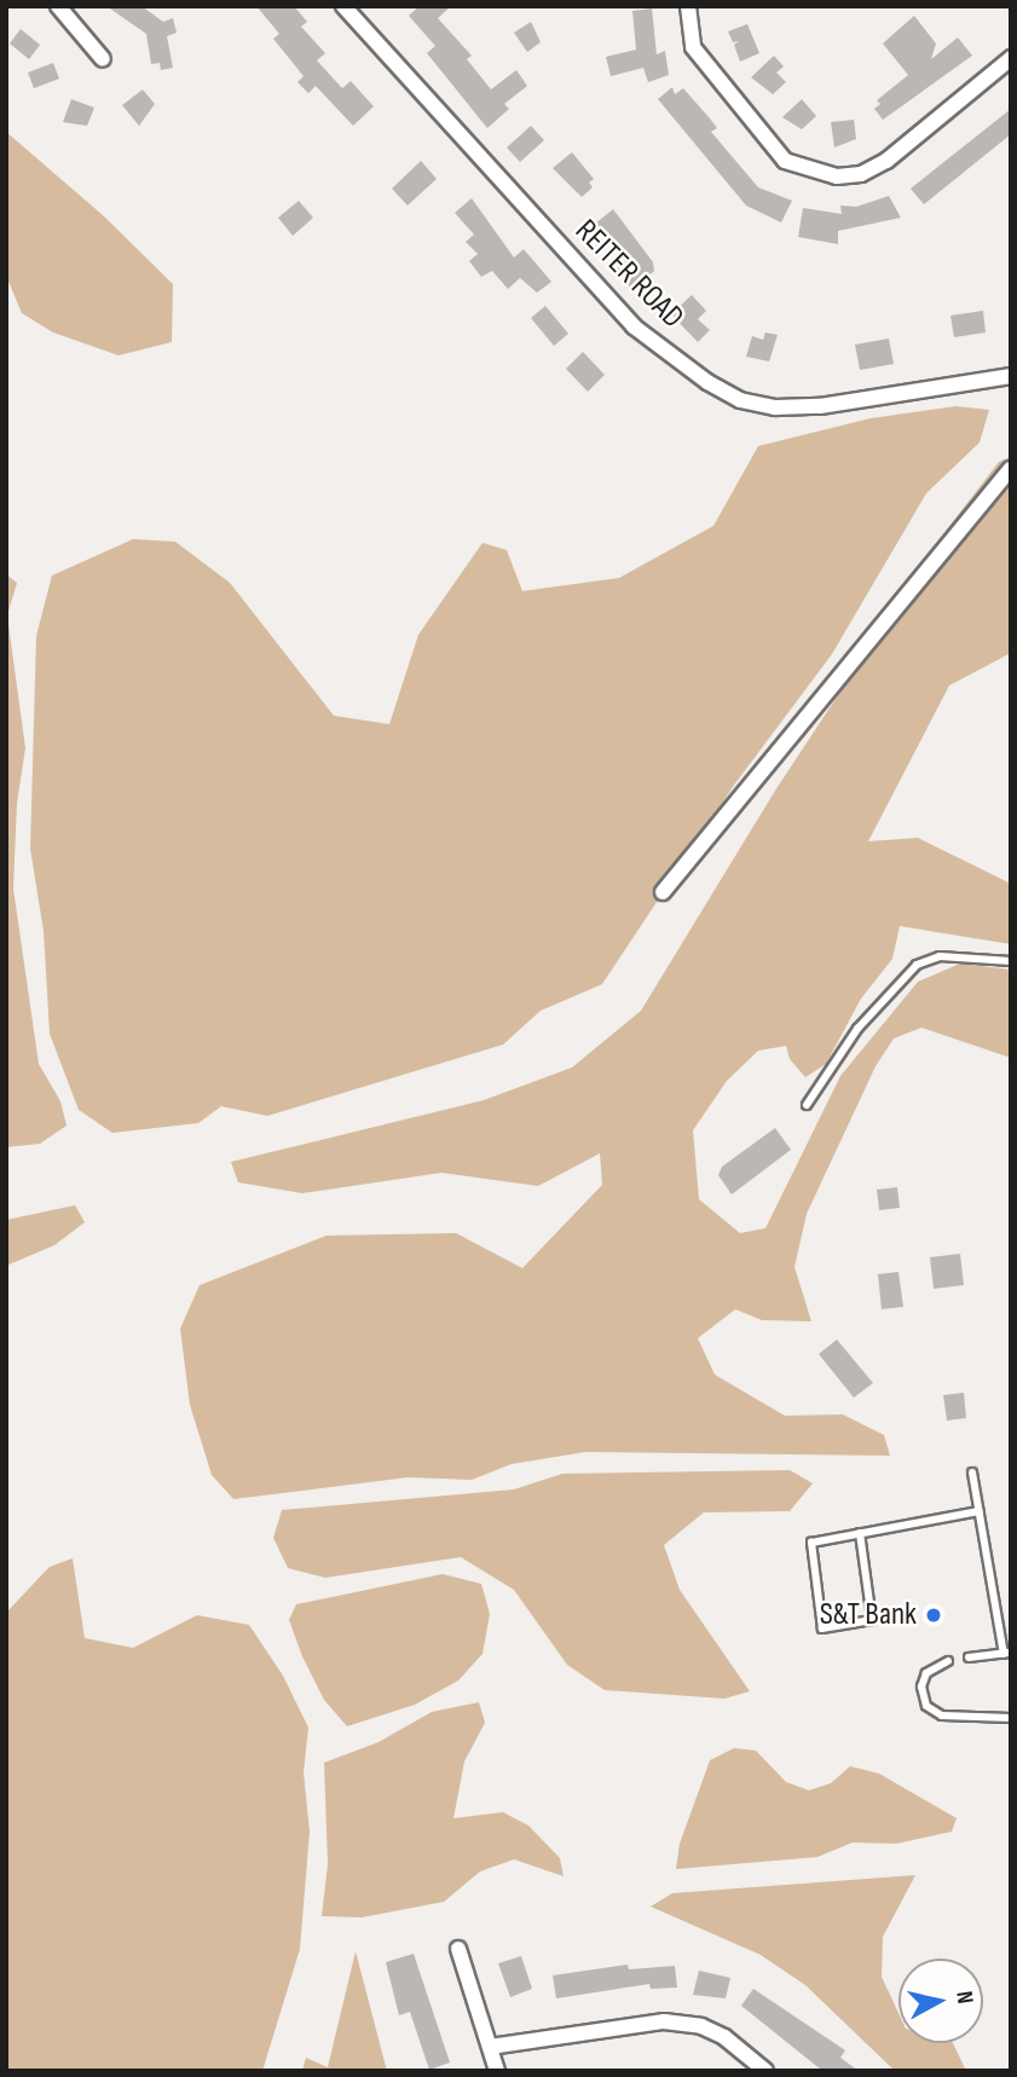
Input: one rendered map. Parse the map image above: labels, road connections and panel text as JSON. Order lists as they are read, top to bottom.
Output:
{
  "streets": {
    "street": ["REITER ROAD"]
  },
  "places": ["S&T Bank"],
  "north": "right"
}
